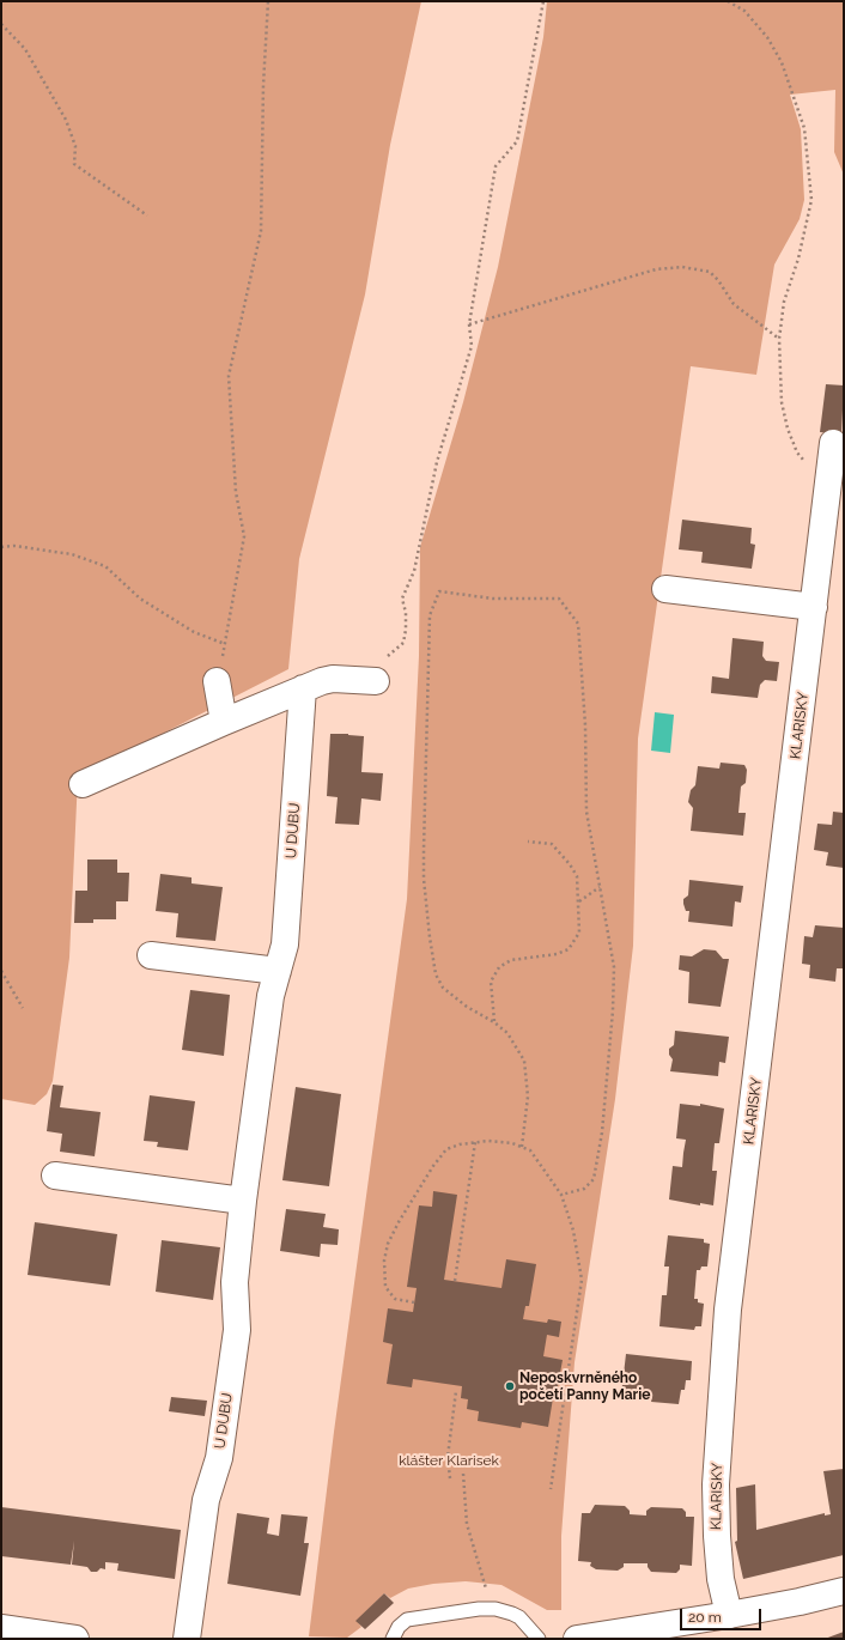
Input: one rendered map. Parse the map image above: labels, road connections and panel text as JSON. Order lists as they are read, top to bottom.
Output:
{
  "streets": {
    "street": ["KLARISKY", "U DUBU"]
  },
  "parks": ["klášter Klarisek"],
  "places": ["Neposkvrněného početí Panny Marie"],
  "scale_bar": "20 m"
}
